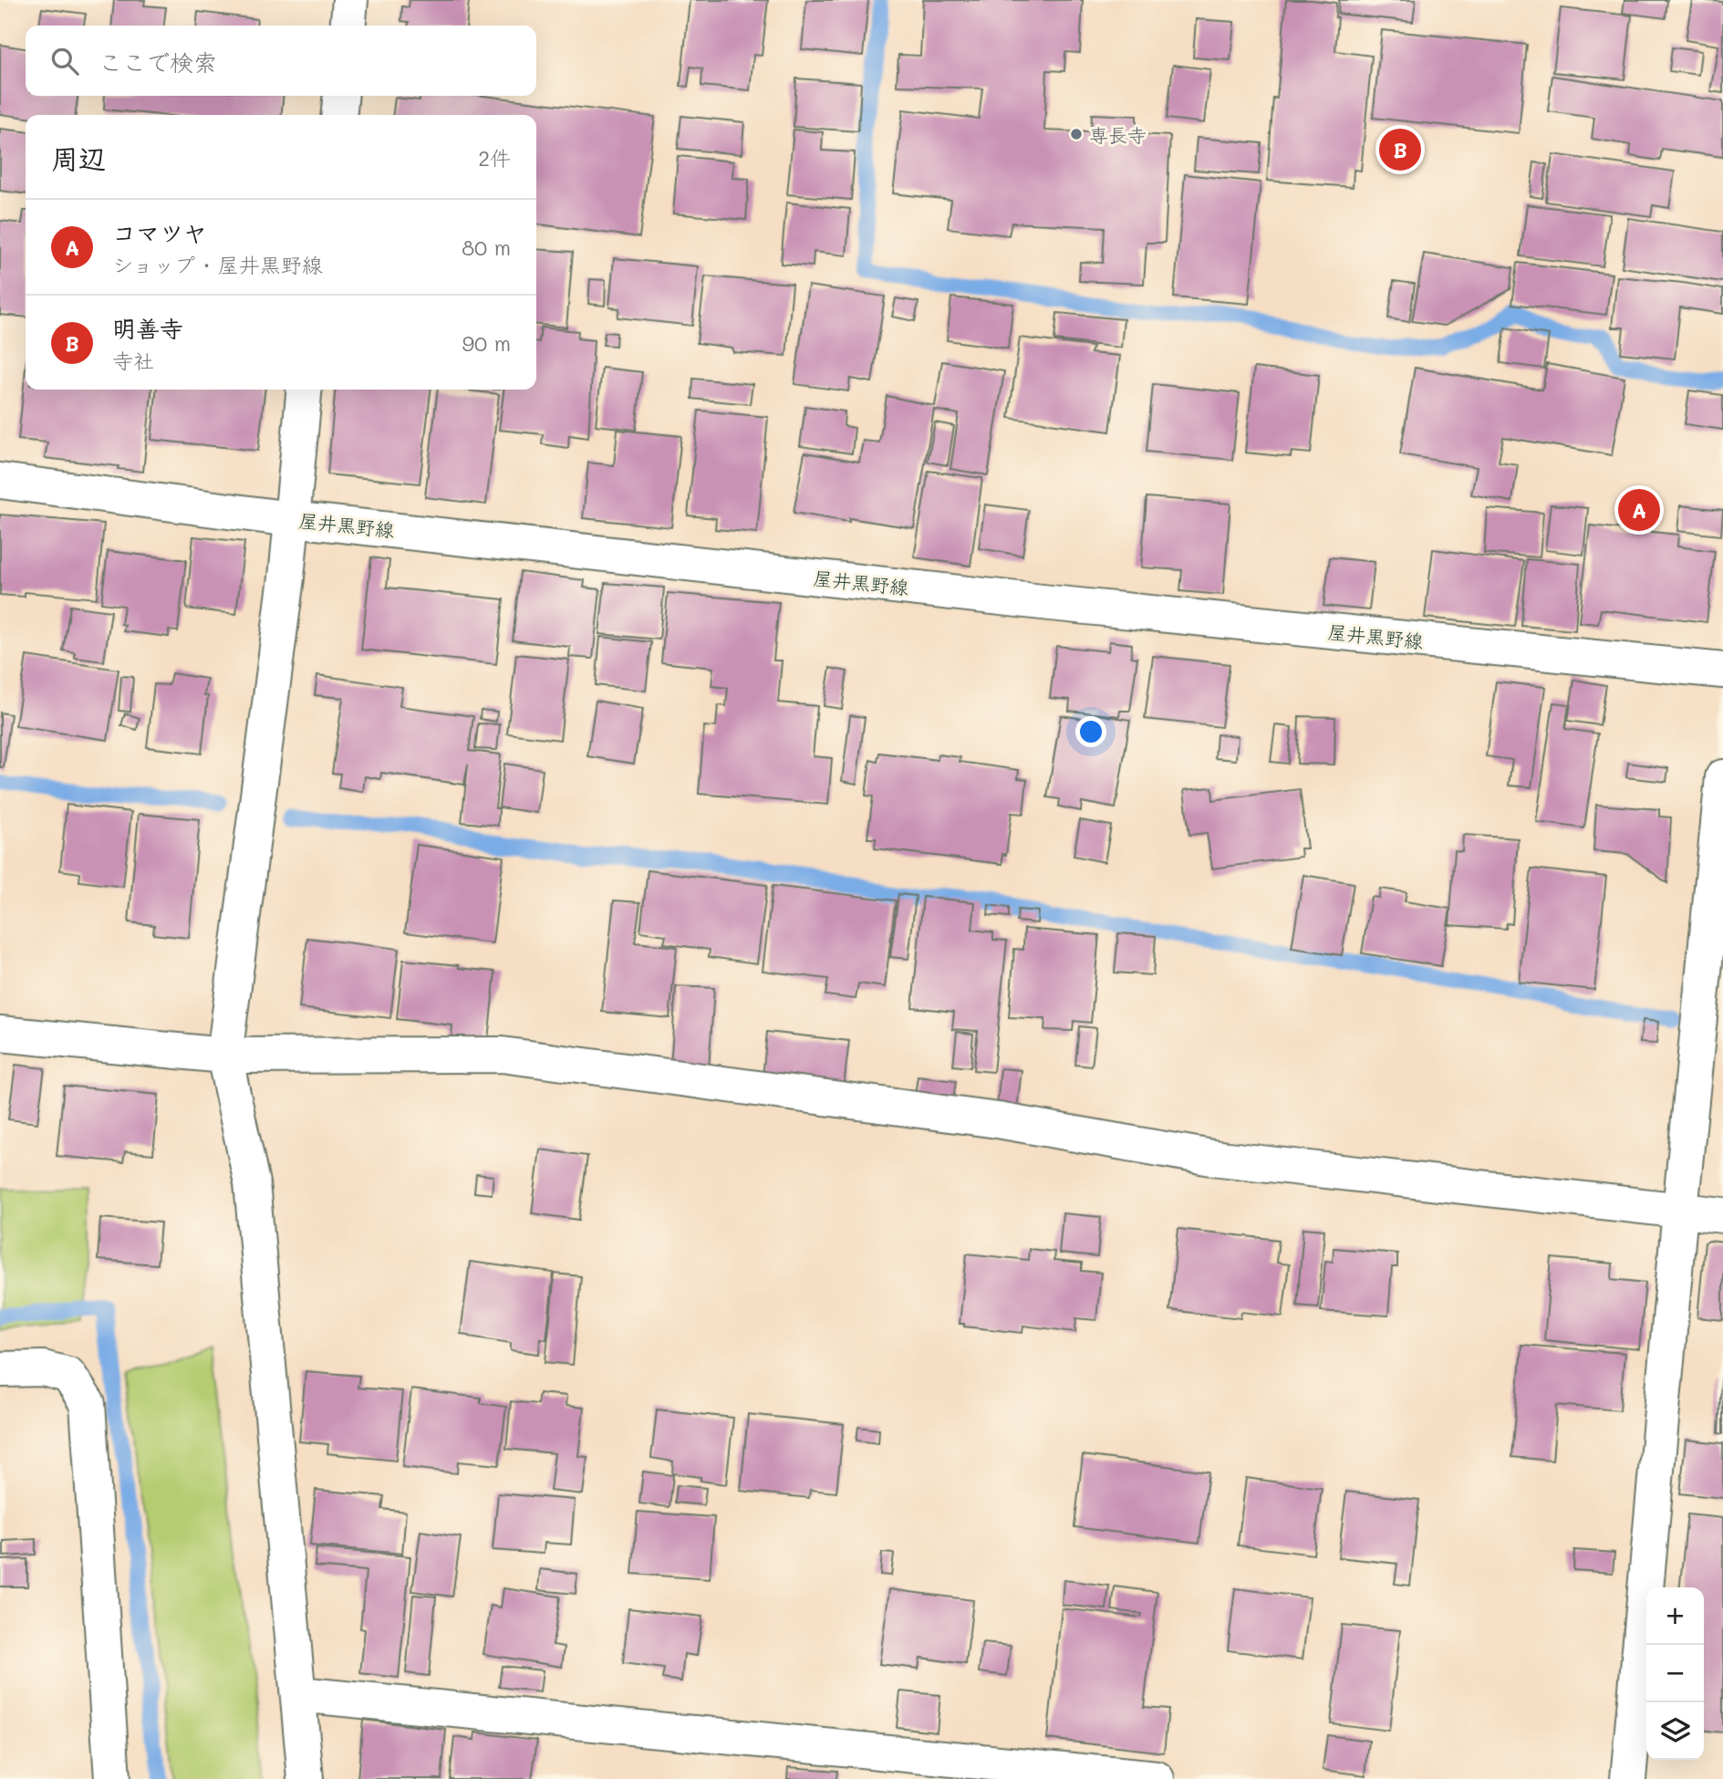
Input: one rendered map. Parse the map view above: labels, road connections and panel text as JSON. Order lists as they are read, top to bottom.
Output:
{
  "streets": {
    "street": ["屋井黒野線"]
  },
  "places": ["専長寺"],
  "page": {
    "search": "ここで検索",
    "heading": ["周辺", "2件"],
    "pins": ["B", "A"],
    "list": [
      {
        "mark": "A",
        "name": "コマツヤ",
        "note": "ショップ · 屋井黒野線",
        "value": "80 m"
      },
      {
        "mark": "B",
        "name": "明善寺",
        "note": "寺社",
        "value": "90 m"
      }
    ],
    "map_buttons": ["+", "−"]
  }
}
